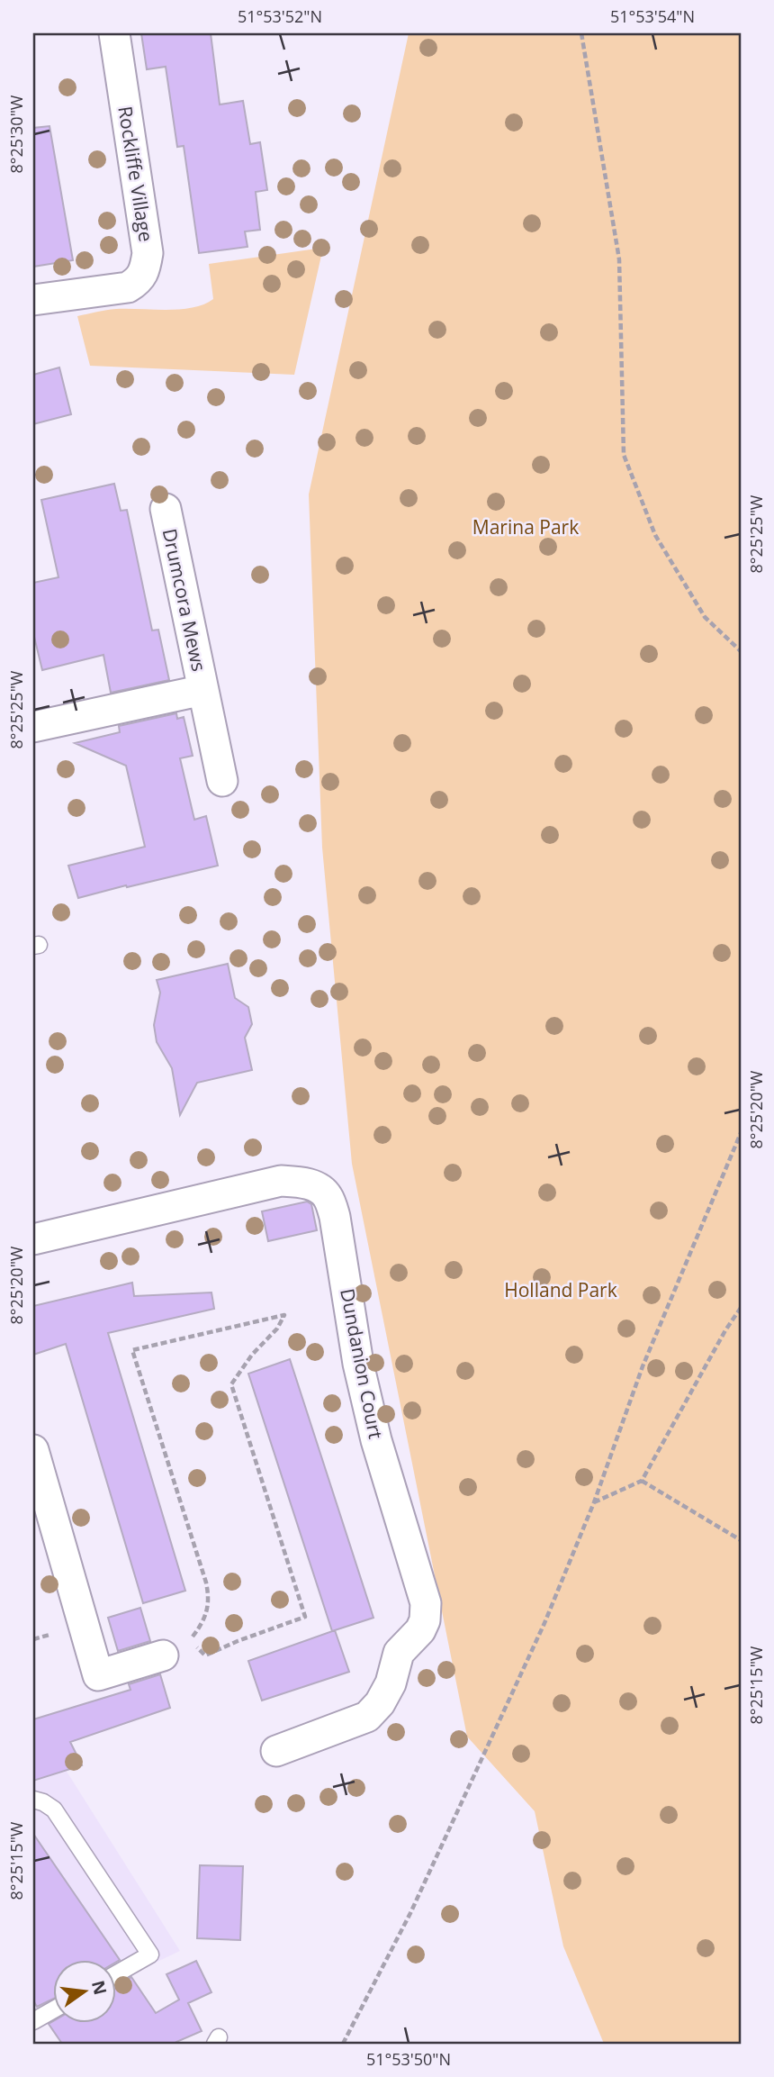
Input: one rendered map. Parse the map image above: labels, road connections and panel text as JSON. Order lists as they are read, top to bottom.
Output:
{
  "streets": {
    "street": ["Rockliffe Village", "Drumcora Mews", "Dundanion Court"]
  },
  "parks": ["Marina Park", "Holland Park"],
  "north": "right",
  "coordinates": [
    "51°53'52\"N",
    "51°53'54\"N",
    "8°25'30\"W",
    "8°25'25\"W",
    "8°25'20\"W",
    "8°25'15\"W",
    "51°53'50\"N"
  ]
}
